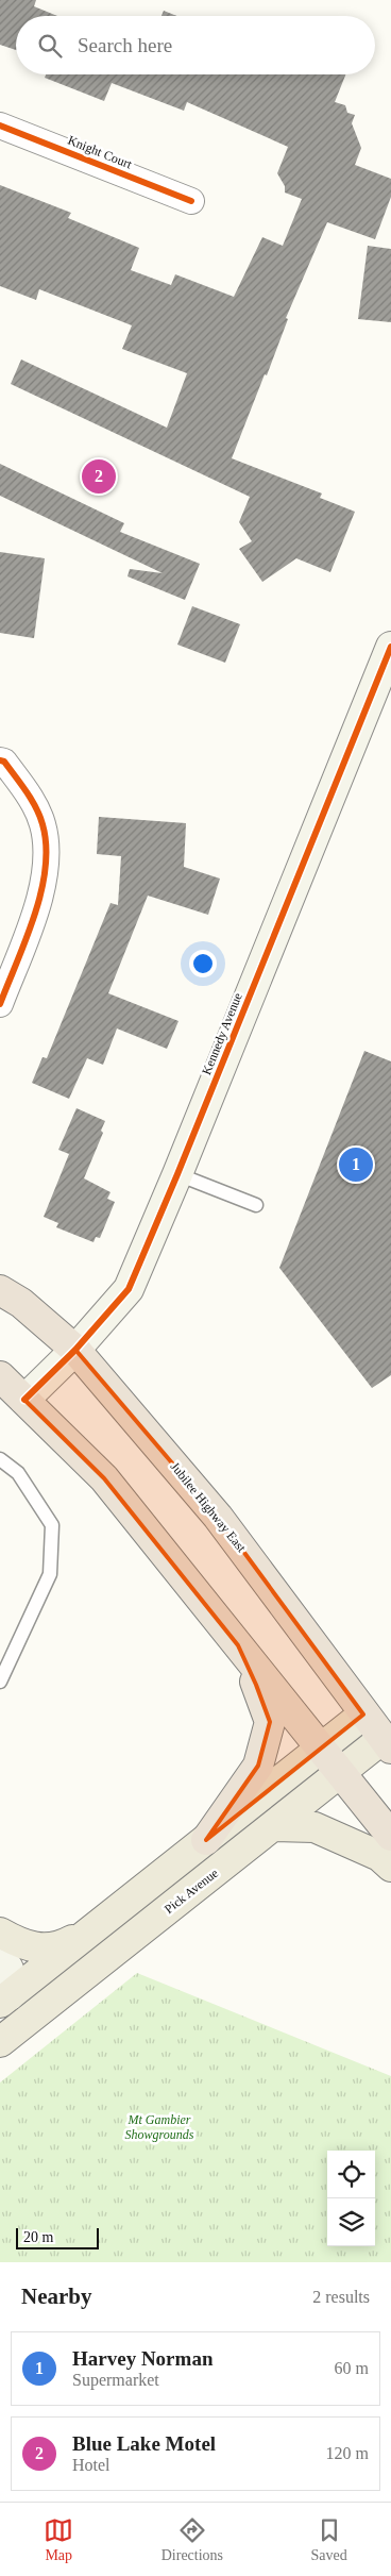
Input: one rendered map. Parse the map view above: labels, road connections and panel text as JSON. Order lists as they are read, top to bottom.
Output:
{
  "streets": {
    "highway": ["Jubilee Highway East"],
    "main road": ["Pick Avenue"],
    "street": ["Knight Court", "Kennedy Avenue"]
  },
  "crossings": [
    ["Kennedy Avenue", "Jubilee Highway East"],
    ["Jubilee Highway East", "Pick Avenue"]
  ],
  "parks": ["Mt Gambier Showgrounds"],
  "scale_bar": "20 m",
  "page": {
    "search": "Search here",
    "pins": ["2", "1"],
    "scale": "20 m",
    "heading": ["Nearby", "2 results"],
    "list": [
      {
        "mark": "1",
        "name": "Harvey Norman",
        "note": "Supermarket",
        "value": "60 m"
      },
      {
        "mark": "2",
        "name": "Blue Lake Motel",
        "note": "Hotel",
        "value": "120 m"
      }
    ],
    "nav": ["Map", "Directions", "Saved"]
  }
}
